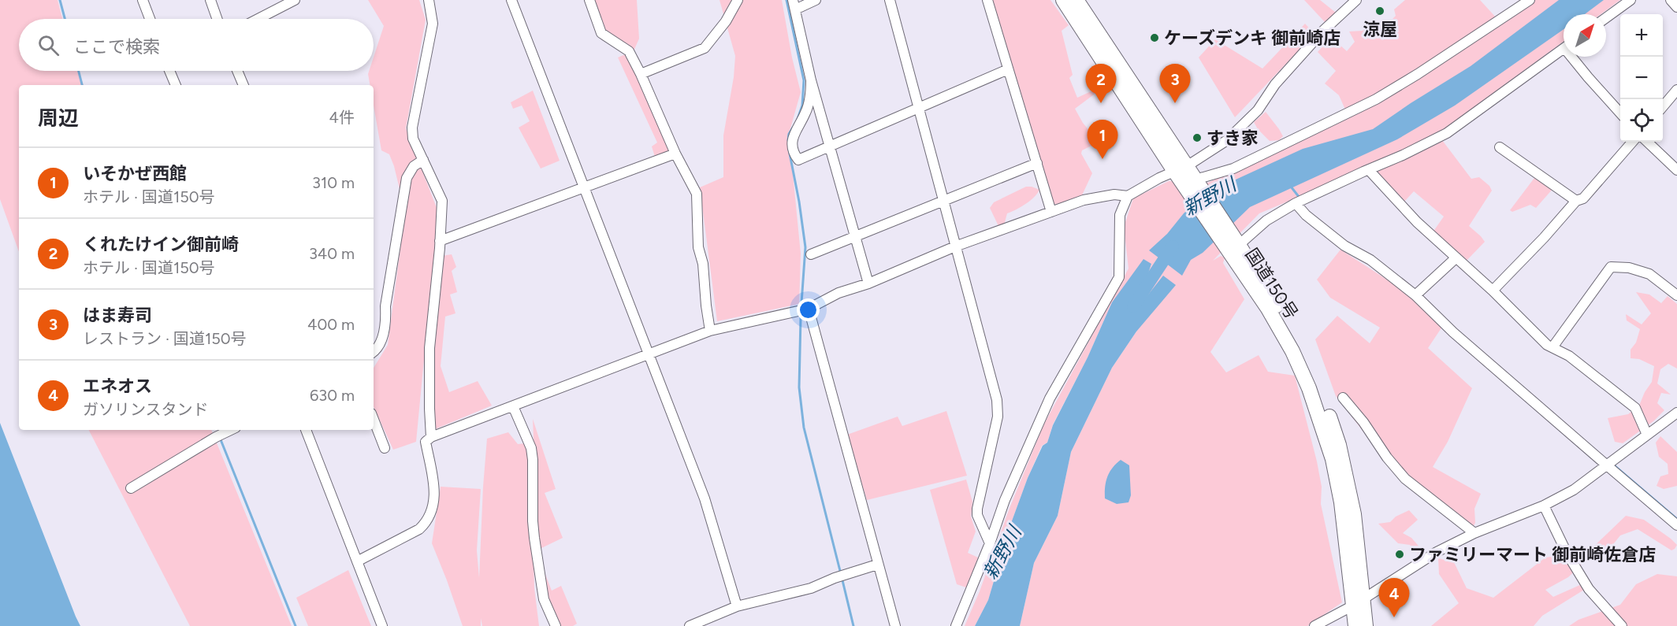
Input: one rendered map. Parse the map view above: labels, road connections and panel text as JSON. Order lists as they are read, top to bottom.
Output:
{
  "streets": {
    "highway": ["国道150号"]
  },
  "water": ["新野川"],
  "places": [
    "涼屋",
    "ケーズデンキ 御前崎店",
    "すき家",
    "ファミリーマート 御前崎佐倉店"
  ],
  "north": "top right",
  "page": {
    "map_buttons": ["+", "−"],
    "search": "ここで検索",
    "pins": [
      "2",
      "3",
      "1",
      "4"
    ],
    "heading": ["周辺", "4件"],
    "list": [
      {
        "mark": "1",
        "name": "いそかぜ西館",
        "note": "ホテル · 国道150号",
        "value": "310 m"
      },
      {
        "mark": "2",
        "name": "くれたけイン御前崎",
        "note": "ホテル · 国道150号",
        "value": "340 m"
      },
      {
        "mark": "3",
        "name": "はま寿司",
        "note": "レストラン · 国道150号",
        "value": "400 m"
      },
      {
        "mark": "4",
        "name": "エネオス",
        "note": "ガソリンスタンド",
        "value": "630 m"
      }
    ]
  }
}
